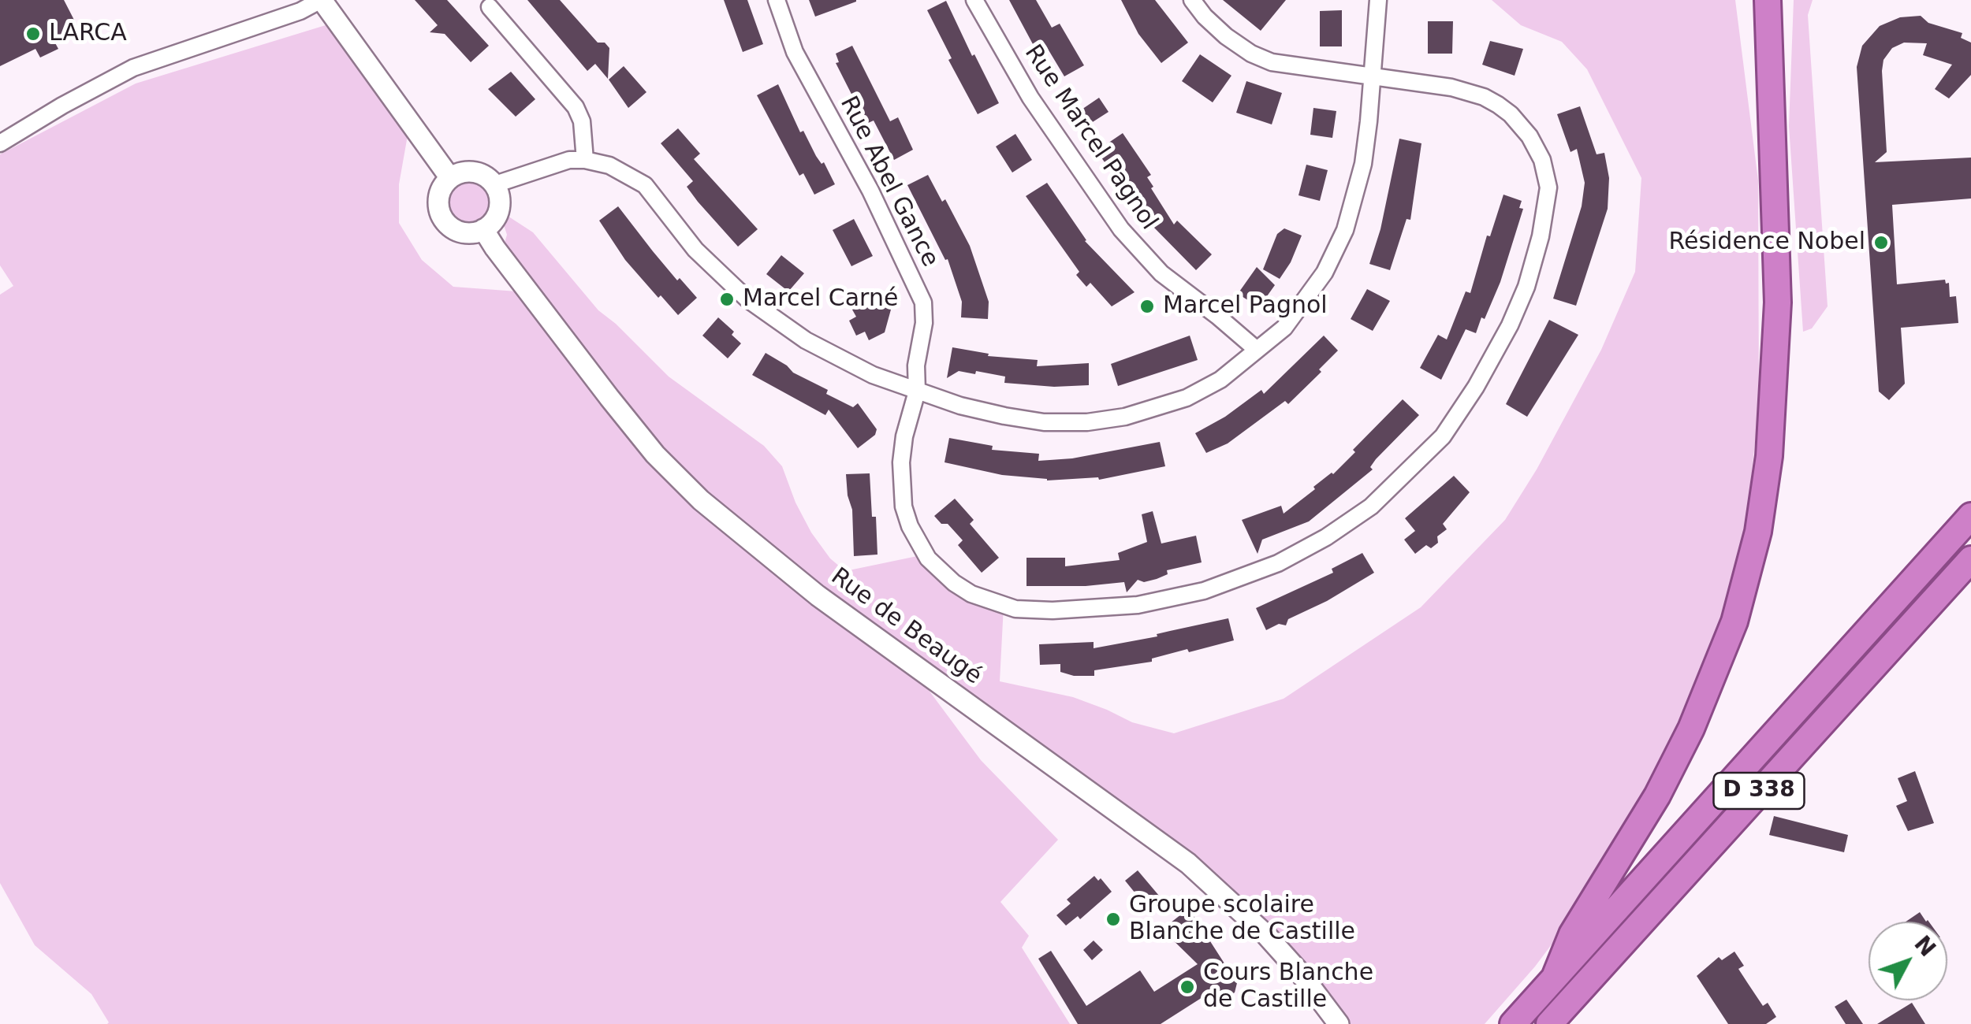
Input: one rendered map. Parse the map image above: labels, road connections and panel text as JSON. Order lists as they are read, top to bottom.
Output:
{
  "streets": {
    "highway": ["D 338"],
    "street": ["Rue Marcel Pagnol", "Rue Abel Gance", "Rue de Beaugé"]
  },
  "places": [
    "LARCA",
    "Résidence Nobel",
    "Marcel Carné",
    "Marcel Pagnol",
    "Groupe scolaire Blanche de Castille",
    "Cours Blanche de Castille"
  ],
  "north": "top right"
}
